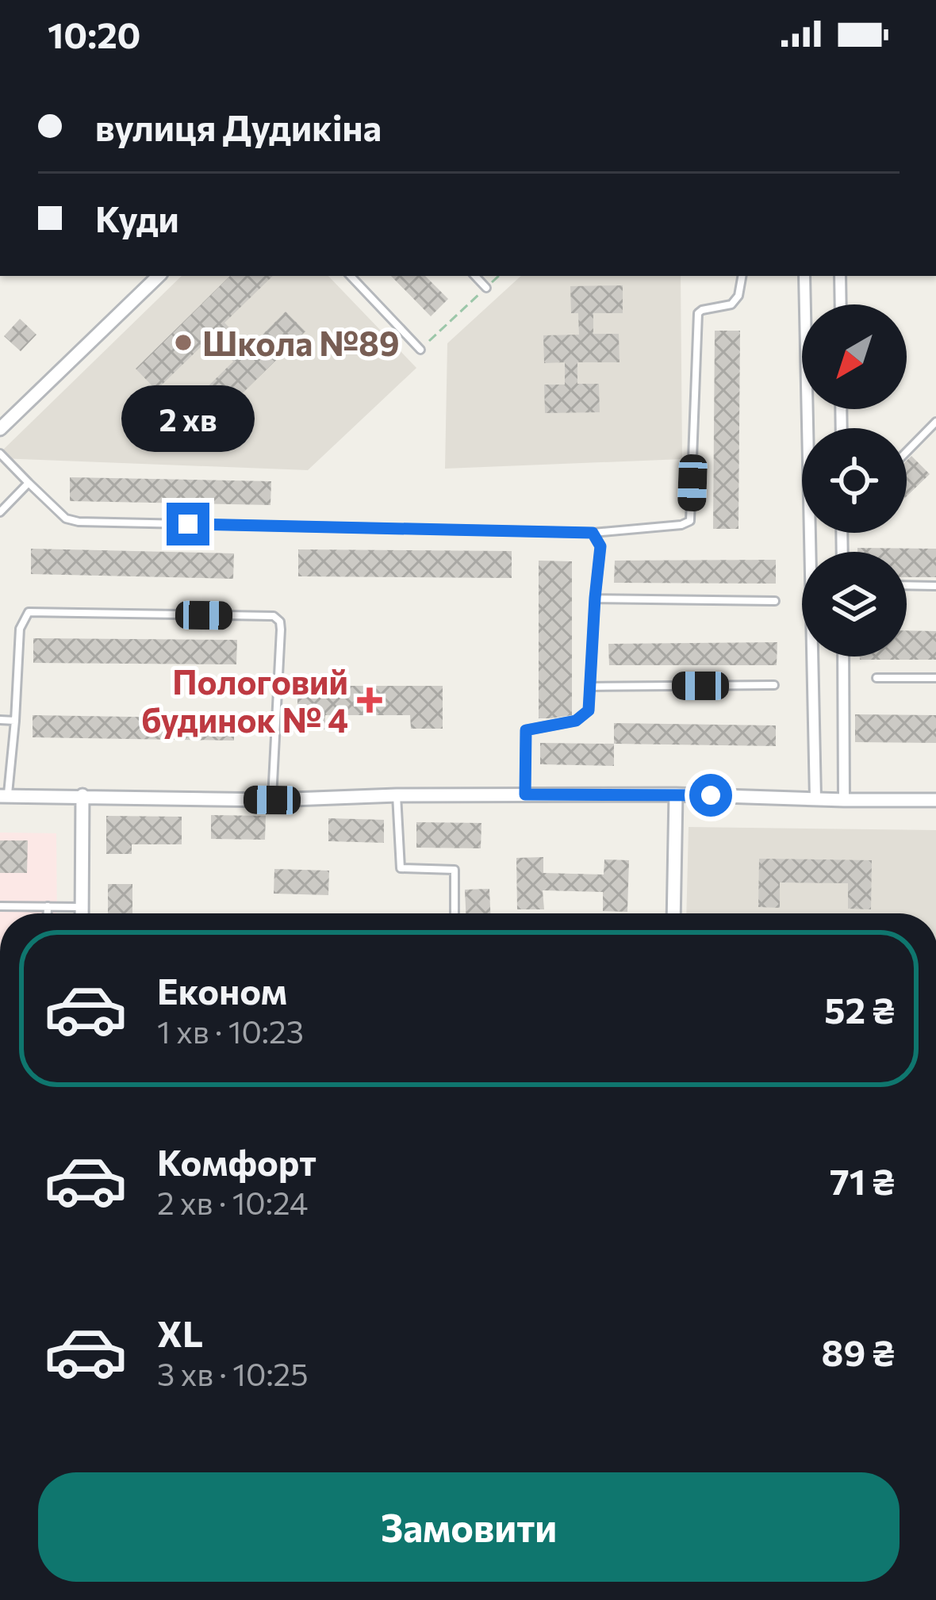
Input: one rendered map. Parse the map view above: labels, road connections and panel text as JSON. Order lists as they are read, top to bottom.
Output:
{
  "places": {
    "other": ["Школа №89"],
    "health": ["Пологовий будинок № 4"]
  },
  "north": "bottom left",
  "page": {
    "status": "10:20",
    "banner": ["вулиця Дудикіна", "Куди"],
    "bubble": "2 хв",
    "list": [
      {
        "name": "Економ",
        "note": "1 хв · 10:23",
        "value": "52 ₴"
      },
      {
        "name": "Комфорт",
        "note": "2 хв · 10:24",
        "value": "71 ₴"
      },
      {
        "name": "XL",
        "note": "3 хв · 10:25",
        "value": "89 ₴"
      }
    ],
    "buttons": "Замовити"
  }
}
